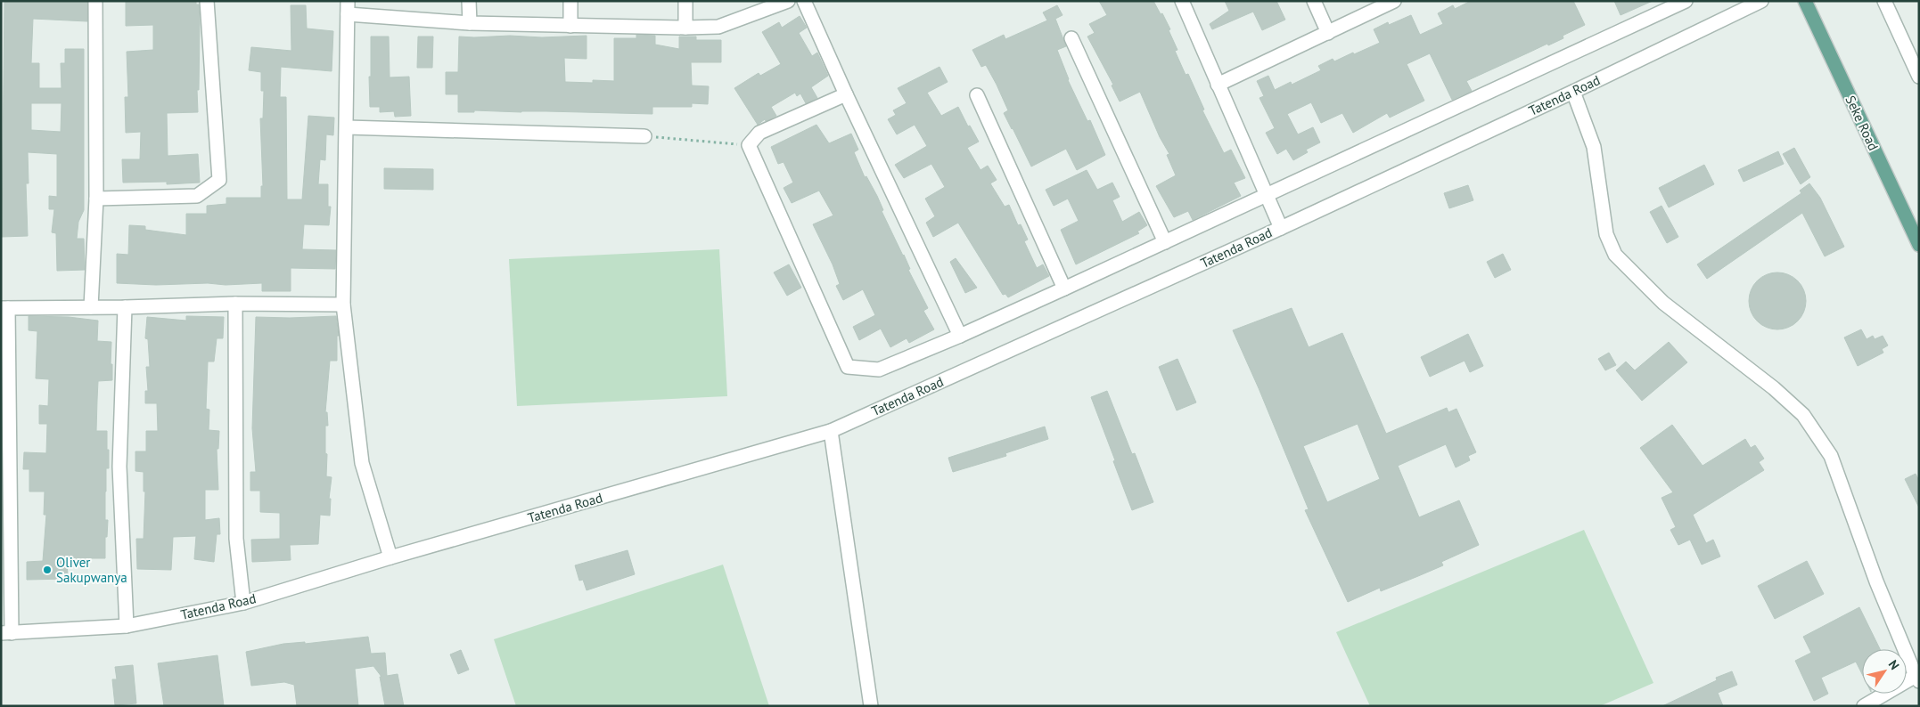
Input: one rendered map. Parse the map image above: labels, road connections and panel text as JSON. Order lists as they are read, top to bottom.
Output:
{
  "streets": {
    "main road": ["Seke Road"],
    "street": ["Tatenda Road"]
  },
  "places": ["Oliver Sakupwanya"],
  "north": "top right"
}
